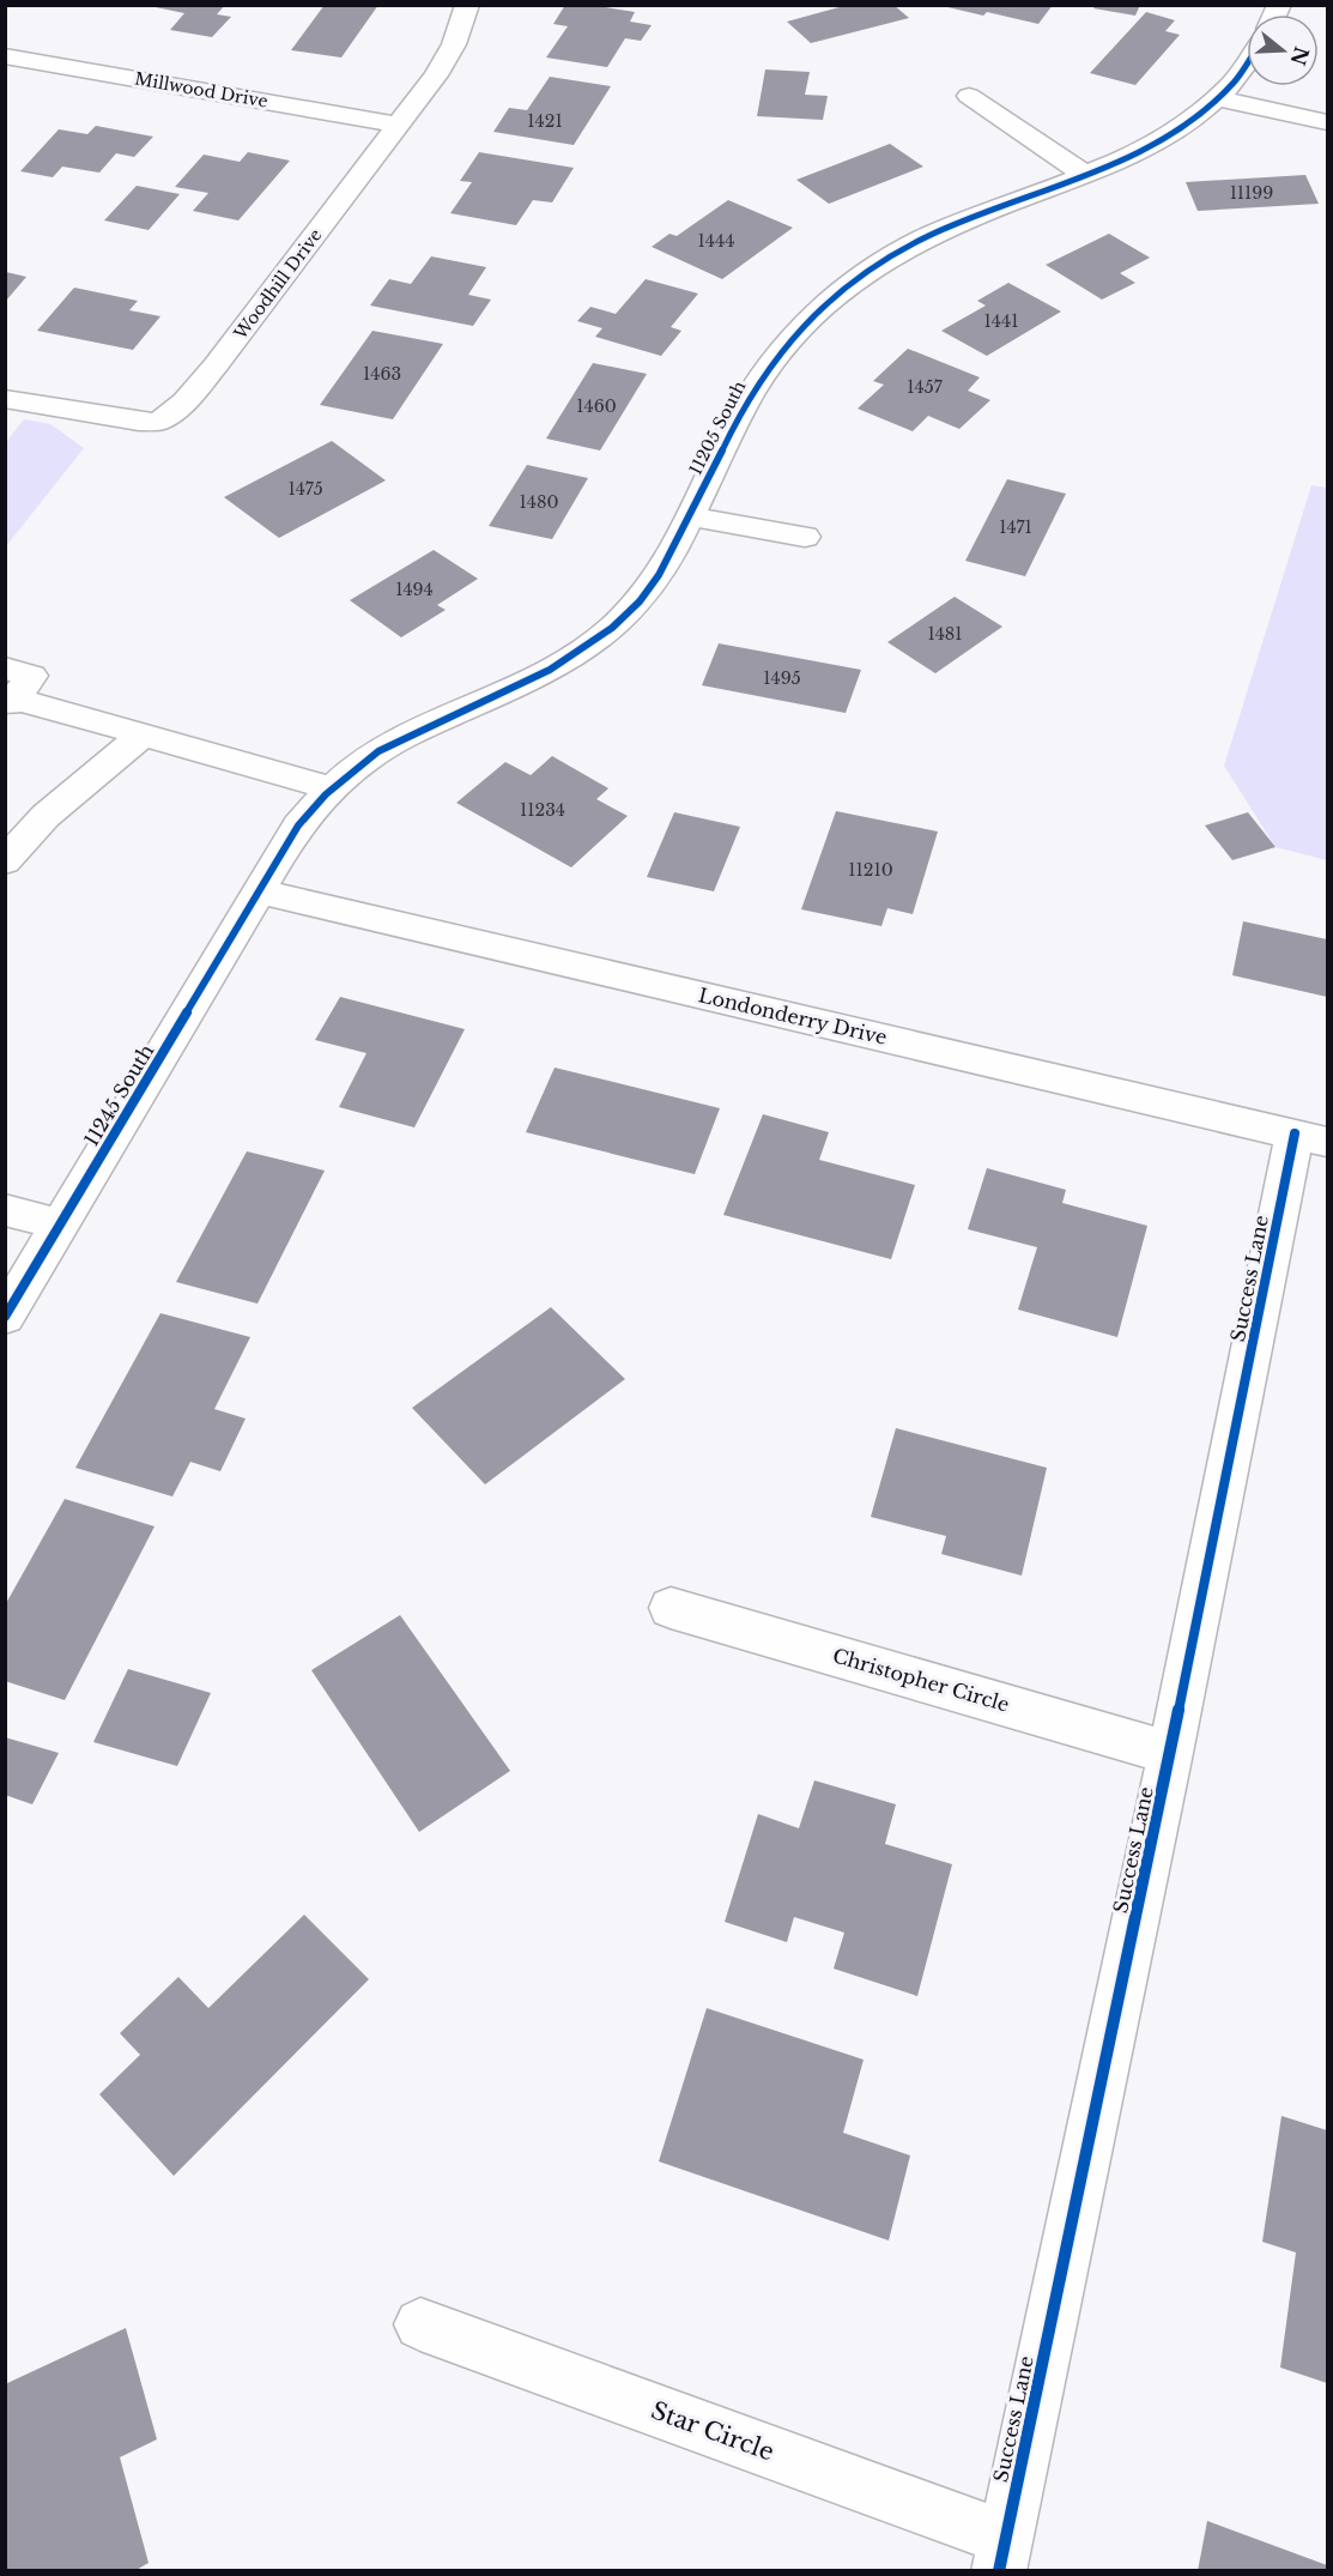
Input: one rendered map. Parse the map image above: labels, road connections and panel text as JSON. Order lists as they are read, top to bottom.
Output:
{
  "streets": {
    "street": [
      "Millwood Drive",
      "Woodhill Drive",
      "11205 South",
      "Londonderry Drive",
      "11245 South",
      "Success Lane",
      "Christopher Circle",
      "Star Circle"
    ]
  },
  "crossings": [
    ["Millwood Drive", "Woodhill Drive"],
    ["11205 South", "Londonderry Drive"],
    ["11205 South", "11245 South"],
    ["Londonderry Drive", "11245 South"],
    ["Londonderry Drive", "Success Lane"],
    ["Success Lane", "Christopher Circle"],
    ["Success Lane", "Star Circle"]
  ],
  "house_numbers": [
    "1421",
    "11199",
    "1444",
    "1441",
    "1463",
    "1457",
    "1460",
    "1475",
    "1480",
    "1471",
    "1494",
    "1481",
    "1495",
    "11234",
    "11210"
  ],
  "north": "right"
}
